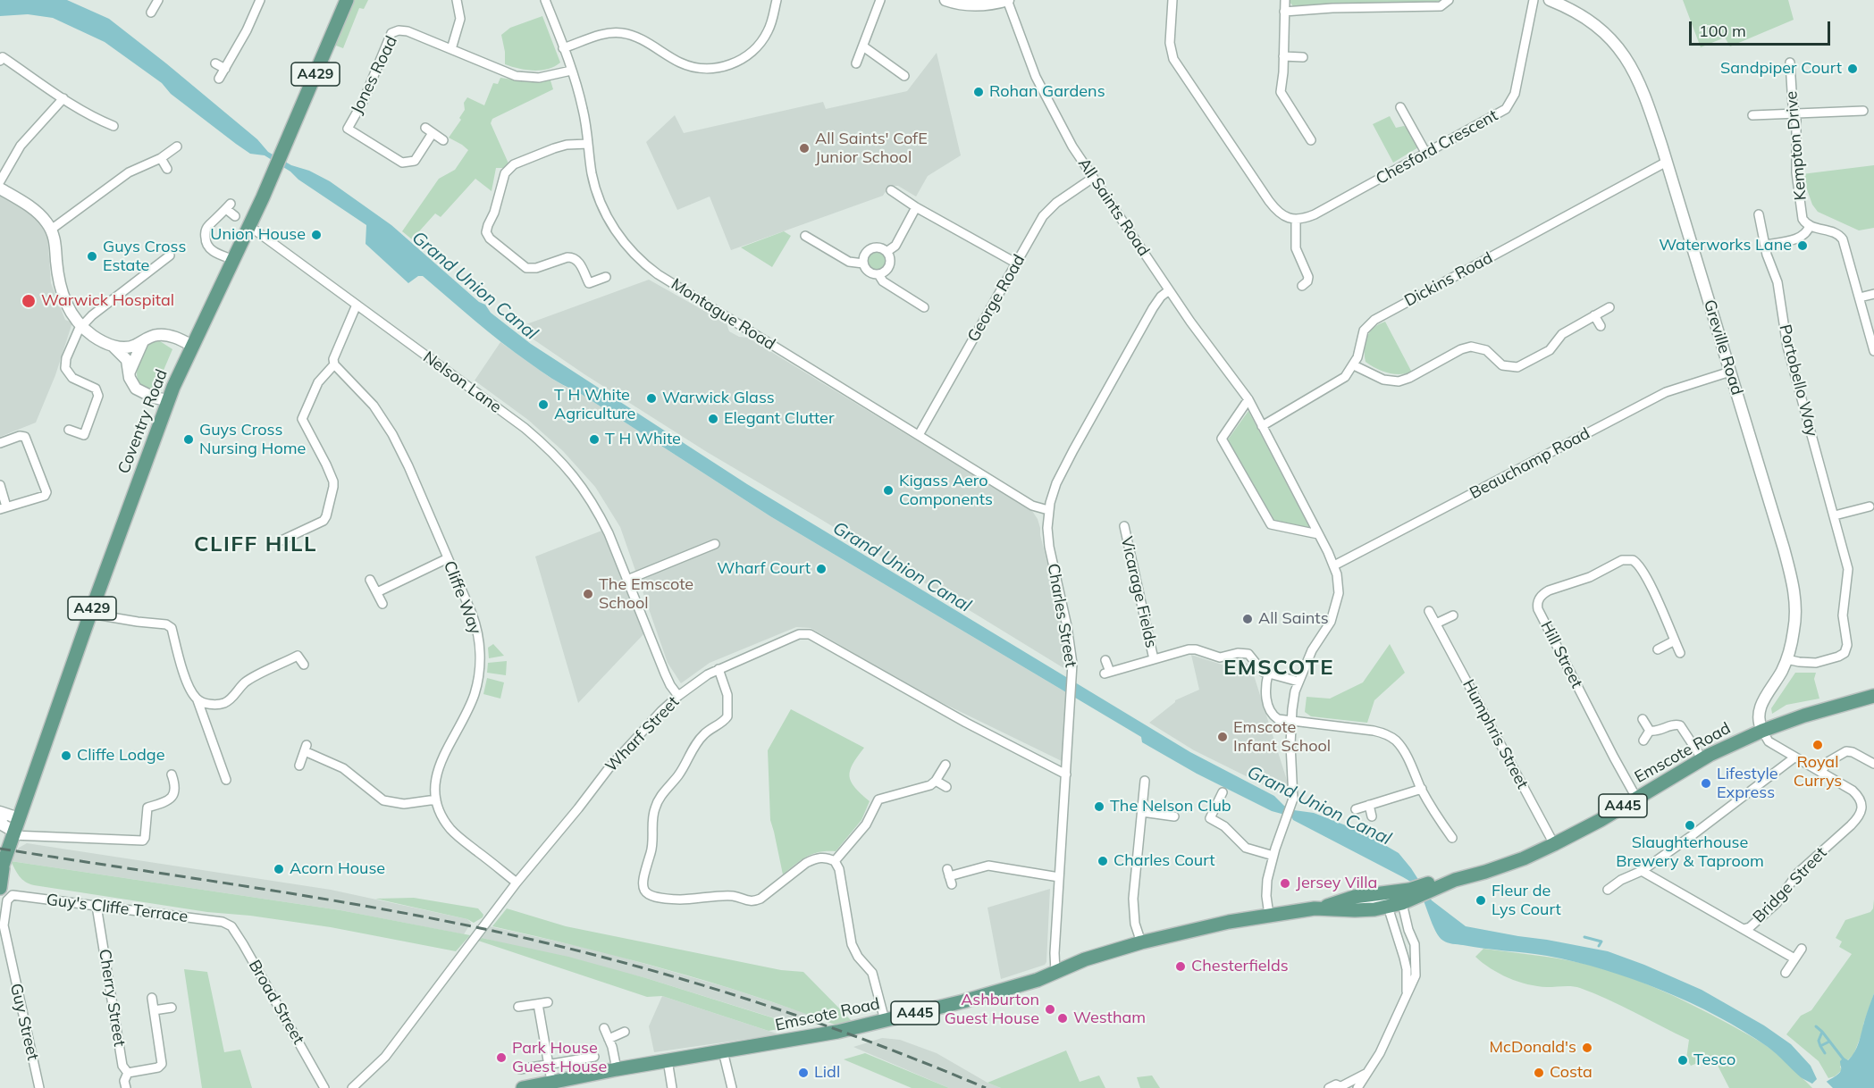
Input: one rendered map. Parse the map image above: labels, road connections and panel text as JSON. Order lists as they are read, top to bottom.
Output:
{
  "streets": {
    "main road": [
      "A429",
      "Coventry Road",
      "Emscote Road",
      "A445"
    ],
    "street": [
      "Jones Road",
      "Kempton Drive",
      "Chesford Crescent",
      "All Saints Road",
      "Dickins Road",
      "George Road",
      "Montague Road",
      "Greville Road",
      "Portobello Way",
      "Nelson Lane",
      "Beauchamp Road",
      "Vicarage Fields",
      "Cliffe Way",
      "Charles Street",
      "Hill Street",
      "Wharf Street",
      "Humphris Street",
      "Bridge Street",
      "Guy's Cliffe Terrace",
      "Cherry Street",
      "Broad Street",
      "Guy Street"
    ]
  },
  "crossings": [
    ["Jones Road", "Montague Road"],
    ["All Saints Road", "Dickins Road"],
    ["All Saints Road", "George Road"],
    ["All Saints Road", "Beauchamp Road"],
    ["All Saints Road", "Vicarage Fields"],
    ["All Saints Road", "Charles Street"],
    ["All Saints Road", "Emscote Road"],
    ["Dickins Road", "Greville Road"],
    ["George Road", "Montague Road"],
    ["Montague Road", "Charles Street"],
    ["Greville Road", "Portobello Way"],
    ["Greville Road", "Beauchamp Road"],
    ["Greville Road", "Emscote Road"],
    ["Greville Road", "Bridge Street"],
    ["Nelson Lane", "Coventry Road"],
    ["Nelson Lane", "Wharf Street"],
    ["Cliffe Way", "Wharf Street"],
    ["Charles Street", "Wharf Street"],
    ["Charles Street", "Emscote Road"],
    ["Hill Street", "Emscote Road"],
    ["Humphris Street", "Emscote Road"],
    ["Emscote Road", "Bridge Street"],
    ["Guy's Cliffe Terrace", "Cherry Street"],
    ["Guy's Cliffe Terrace", "Broad Street"],
    ["Guy's Cliffe Terrace", "Guy Street"]
  ],
  "districts": ["CLIFF HILL", "EMSCOTE"],
  "water": ["Grand Union Canal"],
  "places": [
    "Sandpiper Court",
    "Rohan Gardens",
    "All Saints' CofE Junior School",
    "Union House",
    "Waterworks Lane",
    "Guys Cross Estate",
    "Warwick Hospital",
    "Warwick Glass",
    "T H White Agriculture",
    "Elegant Clutter",
    "Guys Cross Nursing Home",
    "T H White",
    "Kigass Aero Components",
    "Wharf Court",
    "The Emscote School",
    "All Saints",
    "Emscote Infant School",
    "Royal Currys",
    "Cliffe Lodge",
    "Lifestyle Express",
    "The Nelson Club",
    "Slaughterhouse Brewery & Taproom",
    "Charles Court",
    "Acorn House",
    "Jersey Villa",
    "Fleur de Lys Court",
    "Chesterfields",
    "Ashburton Guest House",
    "Westham",
    "McDonald's",
    "Park House Guest House",
    "Tesco",
    "Lidl",
    "Costa"
  ],
  "scale_bar": "100 m"
}
